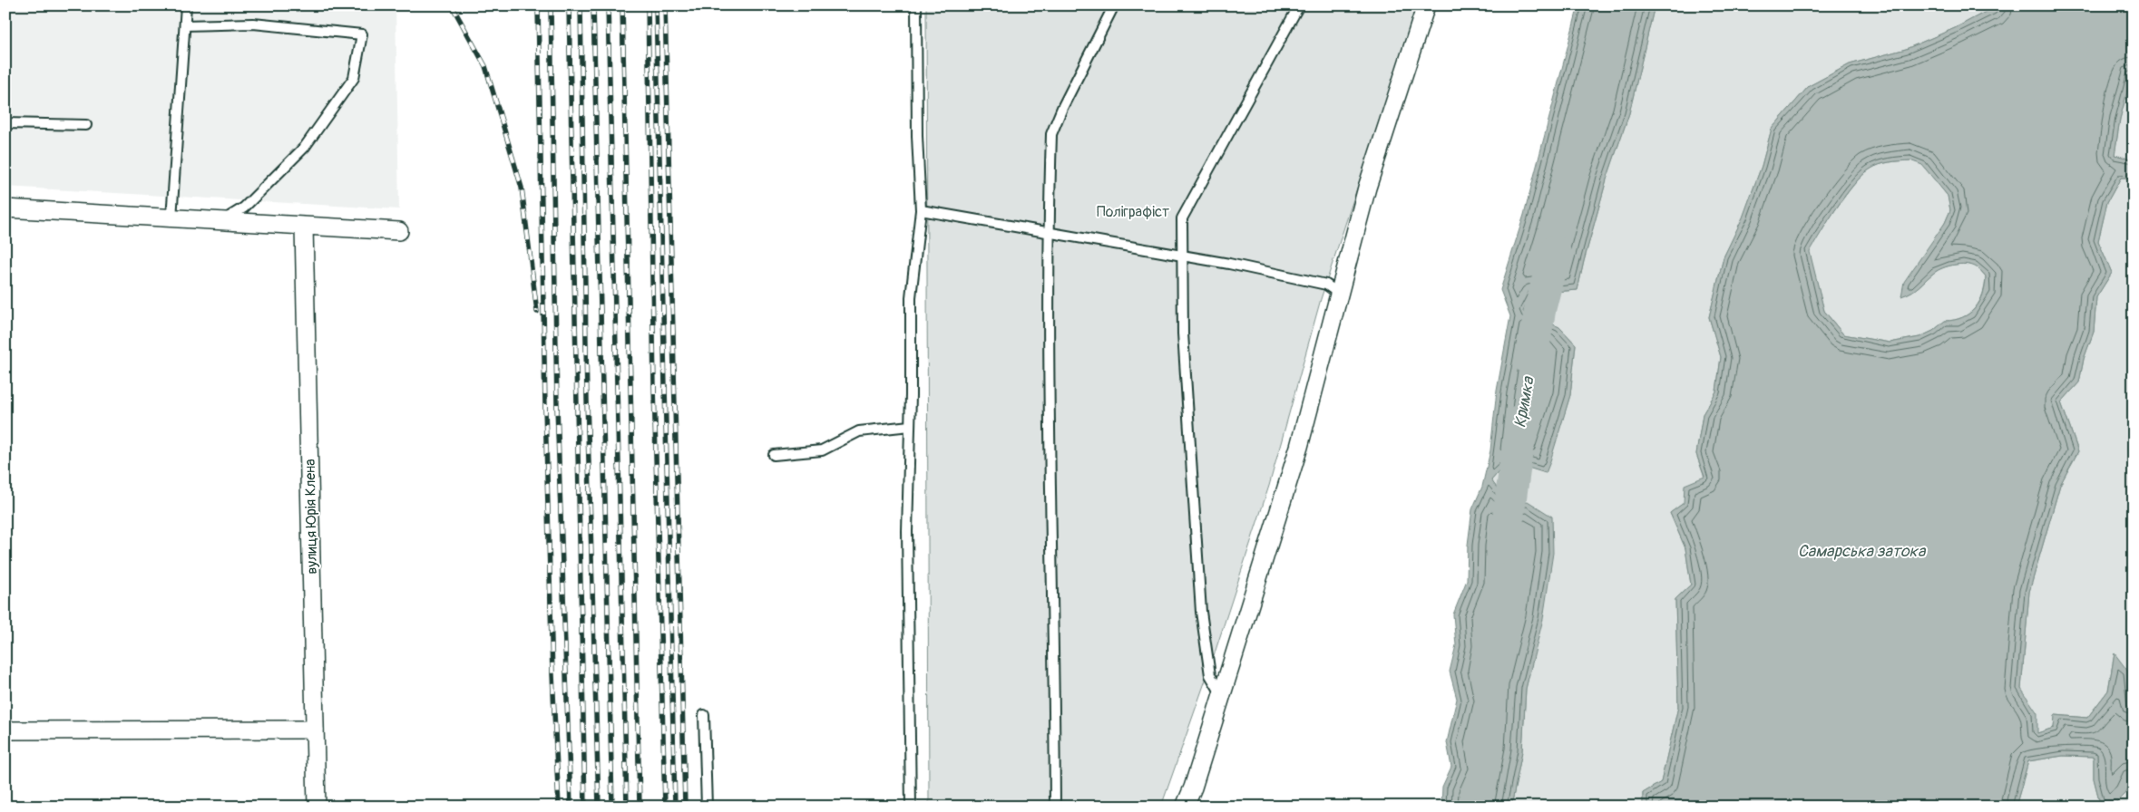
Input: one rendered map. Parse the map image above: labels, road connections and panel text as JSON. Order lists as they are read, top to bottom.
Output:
{
  "streets": {
    "street": ["вулиця Юрія Клена"]
  },
  "water": ["Кримка", "Самарська затока"],
  "parks": ["Поліграфіст"]
}
